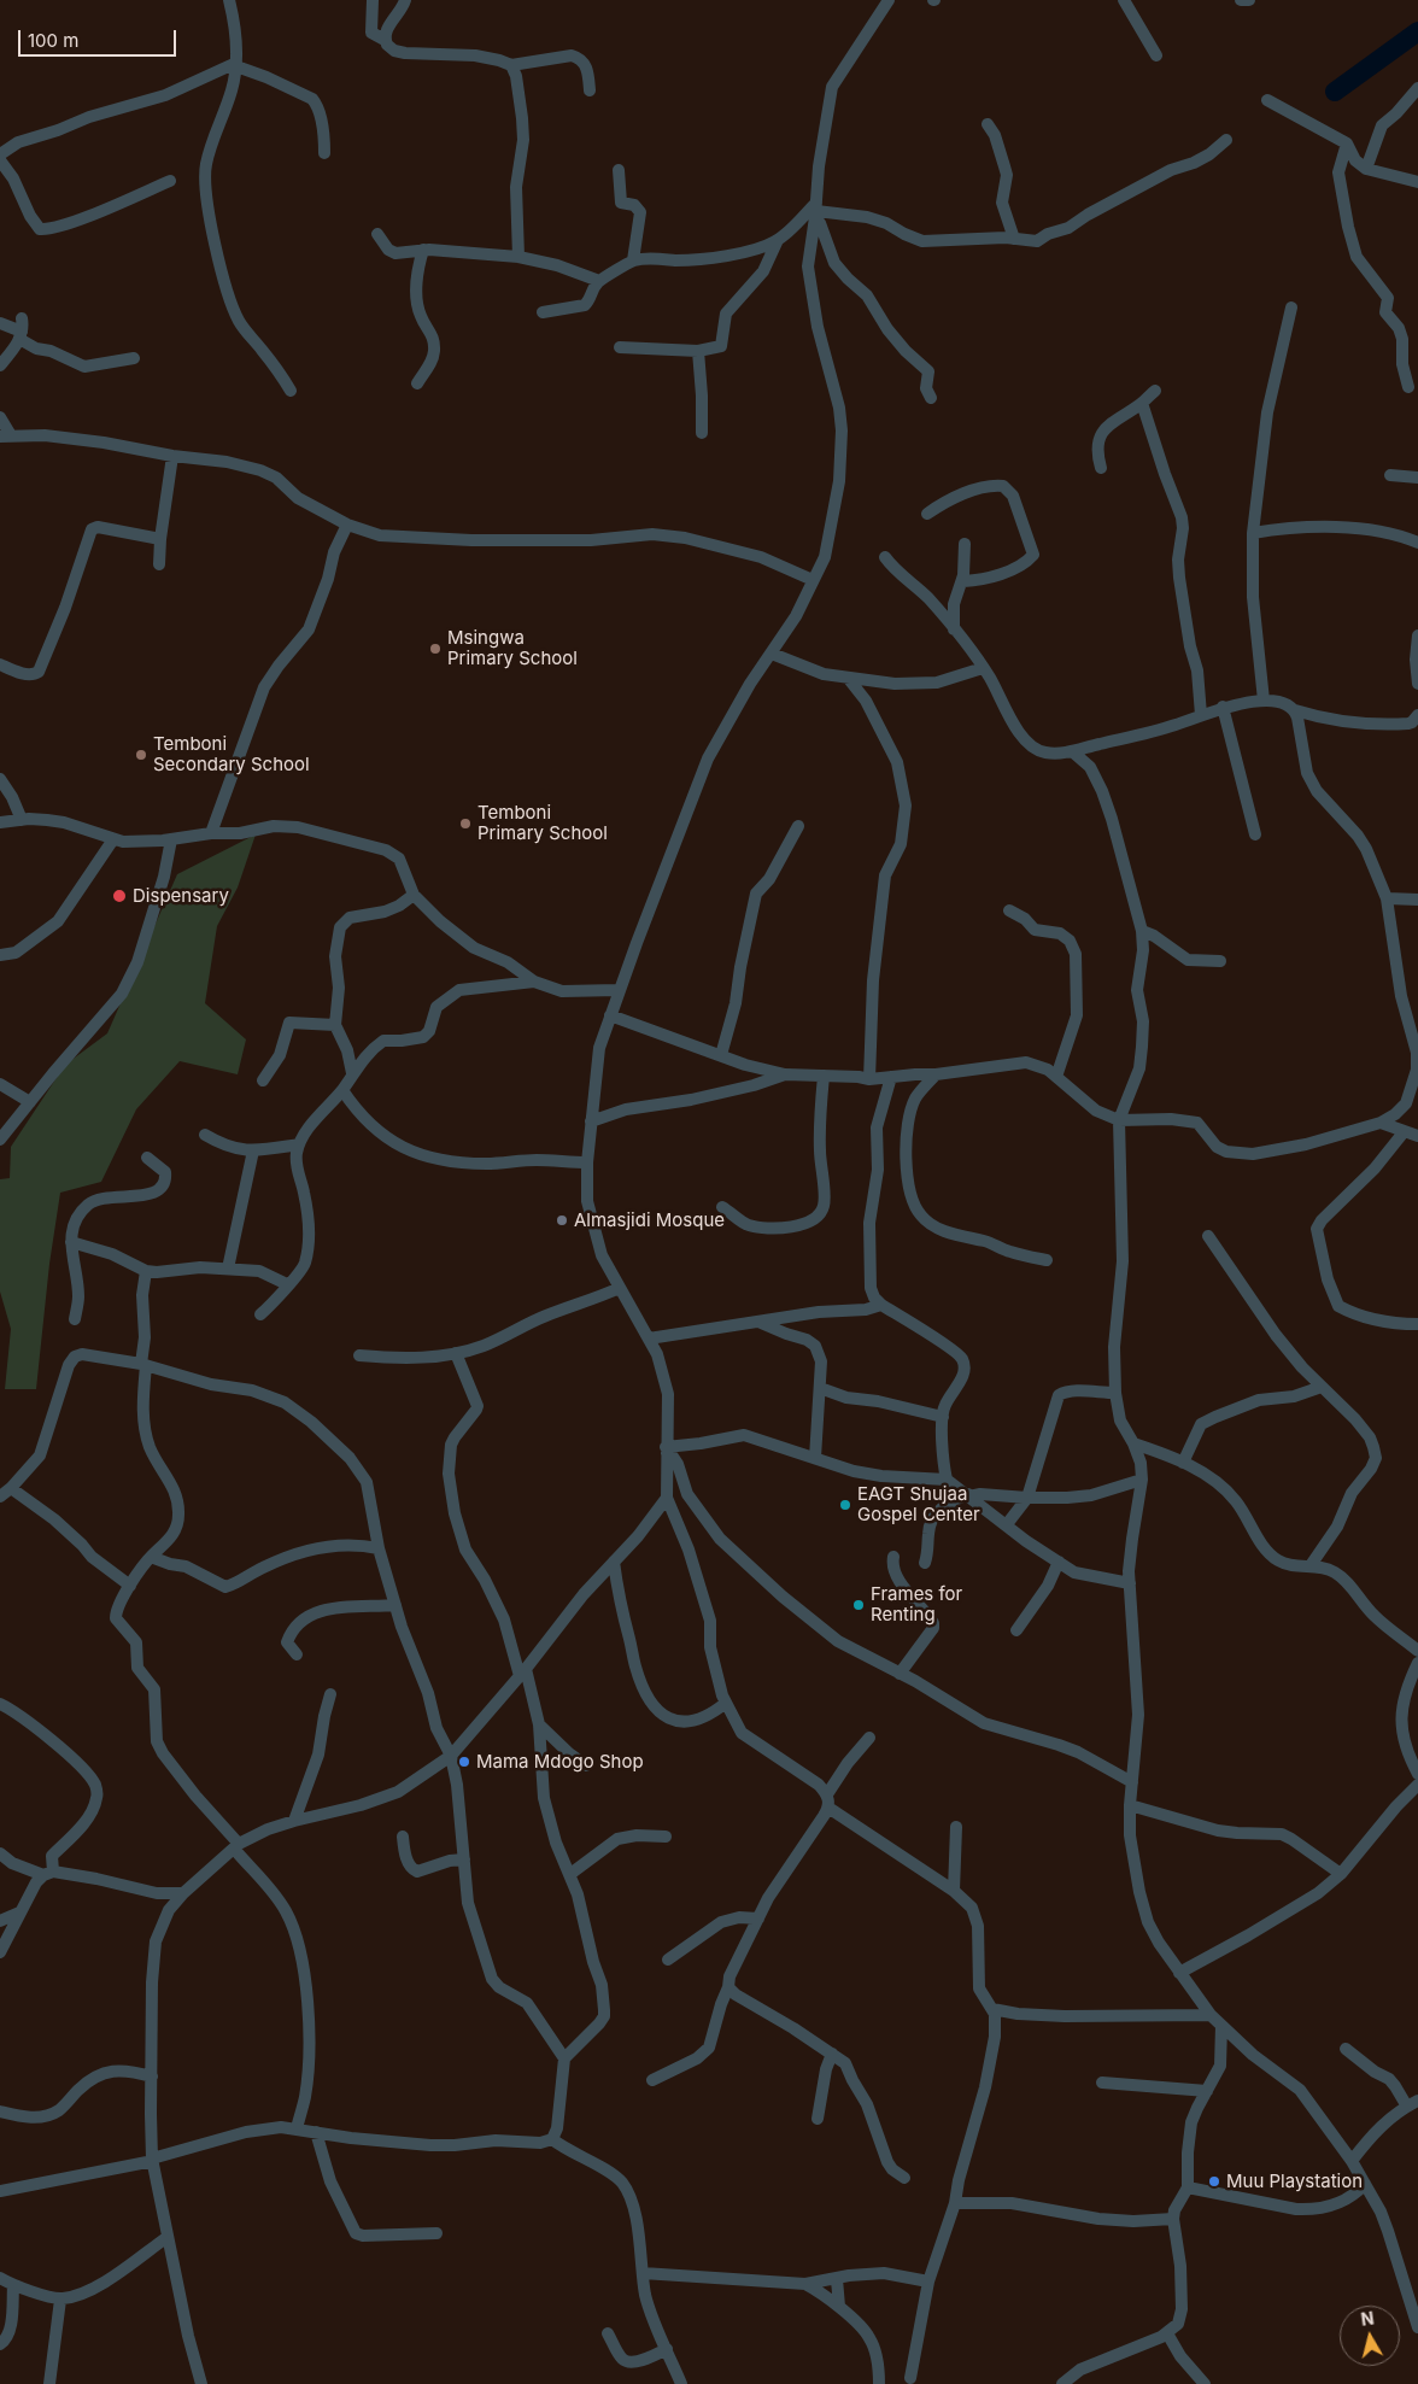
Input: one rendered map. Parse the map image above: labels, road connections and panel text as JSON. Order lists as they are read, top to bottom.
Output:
{
  "places": [
    "Msingwa Primary School",
    "Temboni Secondary School",
    "Temboni Primary School",
    "Dispensary",
    "Almasjidi Mosque",
    "EAGT Shujaa Gospel Center",
    "Frames for Renting",
    "Mama Mdogo Shop",
    "Muu Playstation"
  ],
  "scale_bar": "100 m",
  "north": "top"
}
